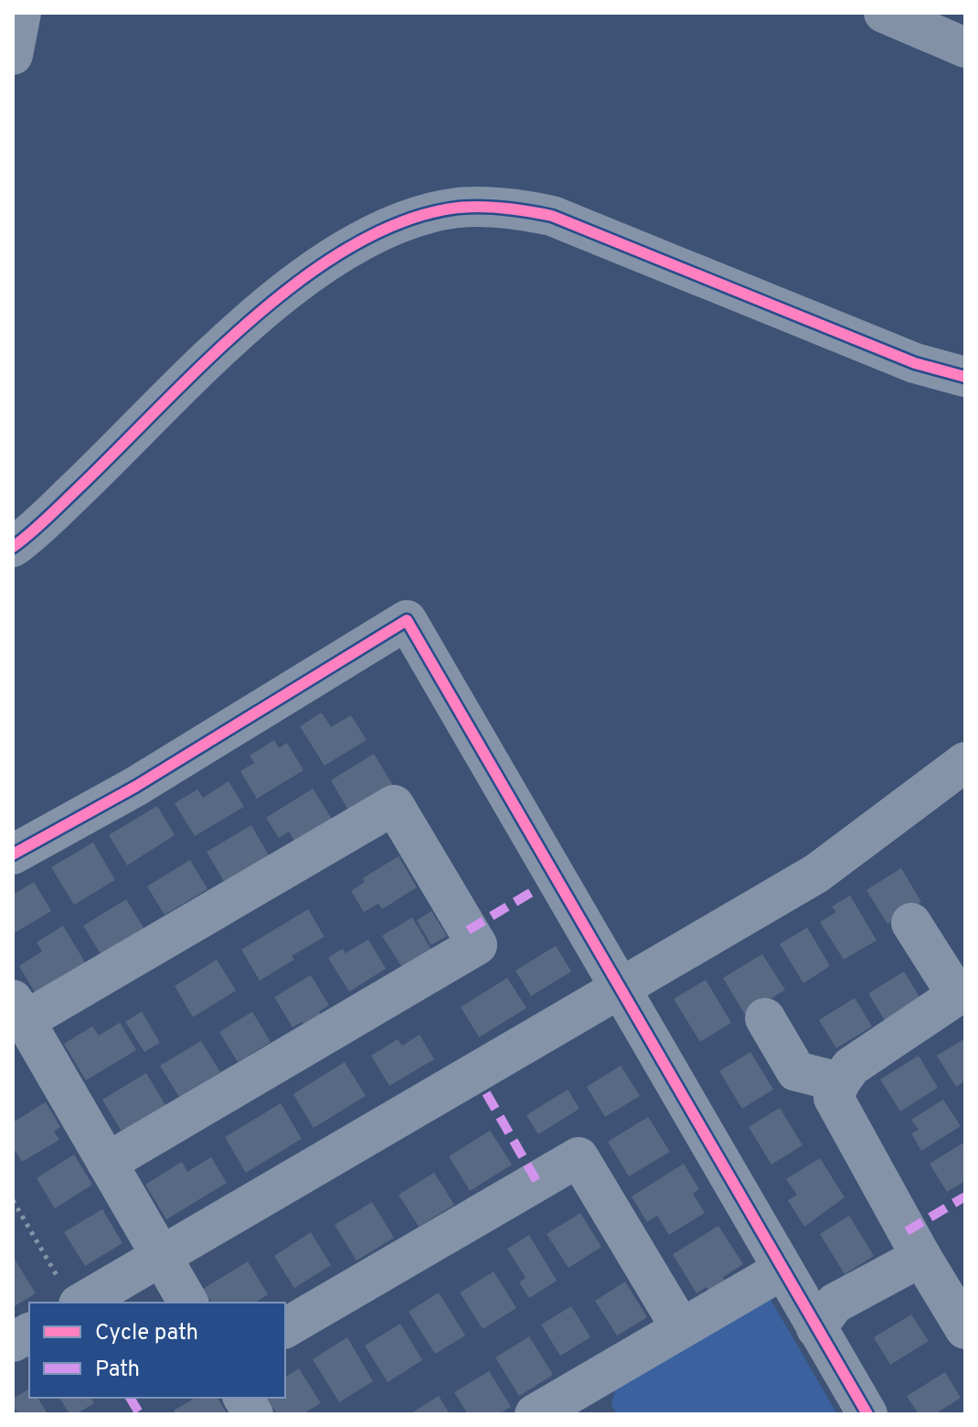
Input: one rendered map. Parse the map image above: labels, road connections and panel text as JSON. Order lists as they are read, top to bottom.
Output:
{
  "legend": ["Cycle path", "Path"]
}
